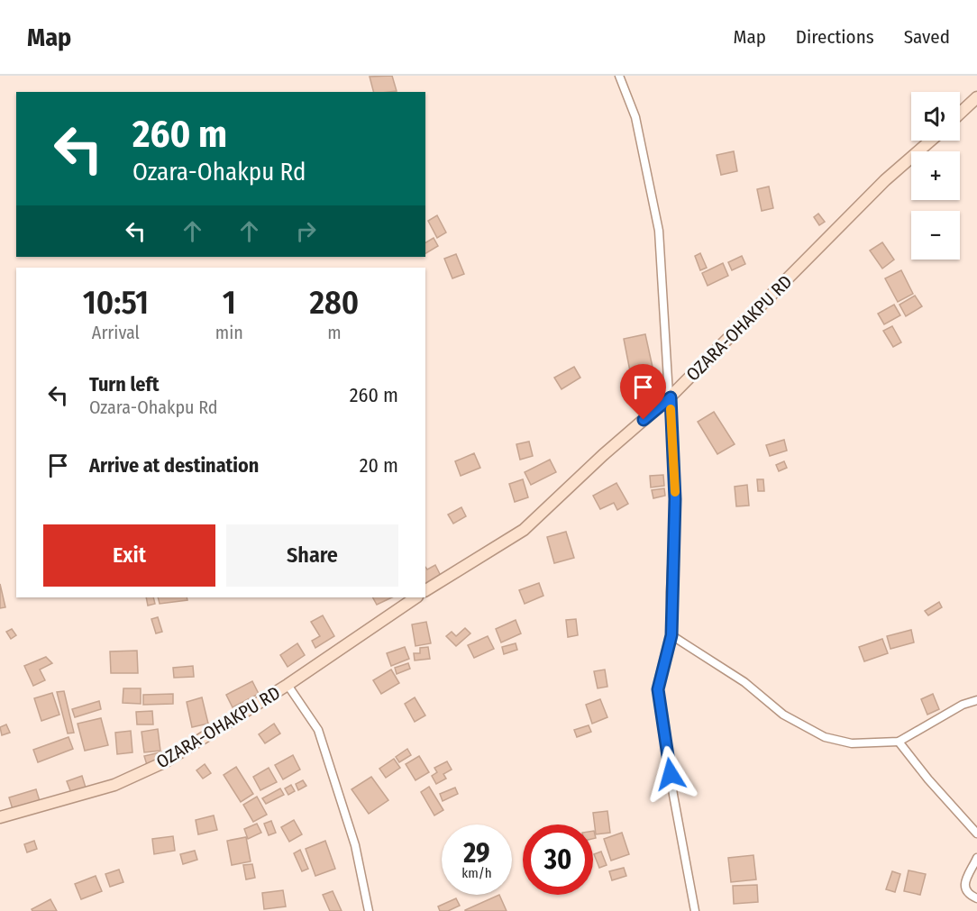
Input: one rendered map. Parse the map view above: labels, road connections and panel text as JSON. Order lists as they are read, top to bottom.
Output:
{
  "streets": {
    "main road": ["OZARA-OHAKPU RD"]
  },
  "page": {
    "header": "Map",
    "nav": ["Map", "Directions", "Saved"],
    "map_buttons": ["+", "−"],
    "turn": ["260 m", "Ozara-Ohakpu Rd"],
    "eta": [
      "10:51",
      "Arrival",
      "1",
      "min",
      "280",
      "m"
    ],
    "list": [
      {
        "name": "Turn left",
        "note": "Ozara-Ohakpu Rd",
        "value": "260 m"
      },
      {
        "name": "Arrive at destination",
        "value": "20 m"
      }
    ],
    "buttons": ["Exit", "Share"],
    "speed": "29 km/h",
    "limit": "30"
  }
}
